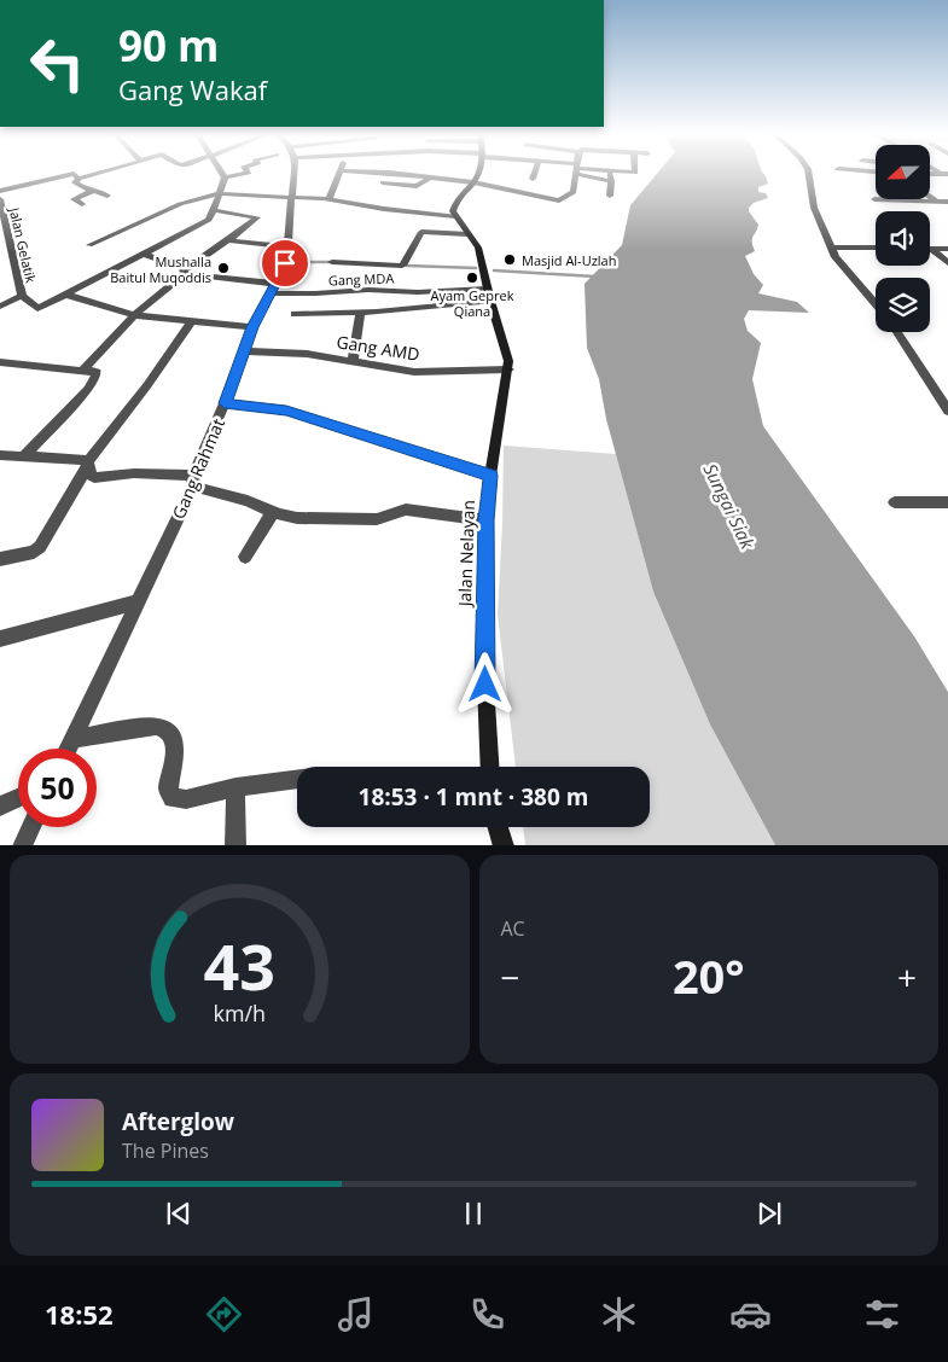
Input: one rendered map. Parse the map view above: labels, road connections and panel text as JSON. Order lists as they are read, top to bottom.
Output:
{
  "streets": {
    "main road": ["Jalan Nelayan"],
    "street": [
      "Jalan Gelatik",
      "Gang MDA",
      "Gang AMD",
      "Gang Rahmat"
    ]
  },
  "crossings": [
    ["Gang MDA", "Gang Rahmat"],
    ["Gang MDA", "Jalan Nelayan"],
    ["Gang AMD", "Gang Rahmat"],
    ["Gang AMD", "Jalan Nelayan"]
  ],
  "water": ["Sungai Siak"],
  "places": ["Masjid Al-Uzlah", "Mushalla Baitul Muqoddis", "Ayam Geprek Qiana"],
  "north": "left",
  "page": {
    "turn": ["90 m", "Gang Wakaf"],
    "limit": "50",
    "trip": "18:53 · 1 mnt · 380 m",
    "tile": "AC",
    "heat": ["−", "20°", "+"],
    "song": ["Afterglow", "The Pines"],
    "tabs": "18:52",
    "gauge": ["43", "km/h"]
  }
}
